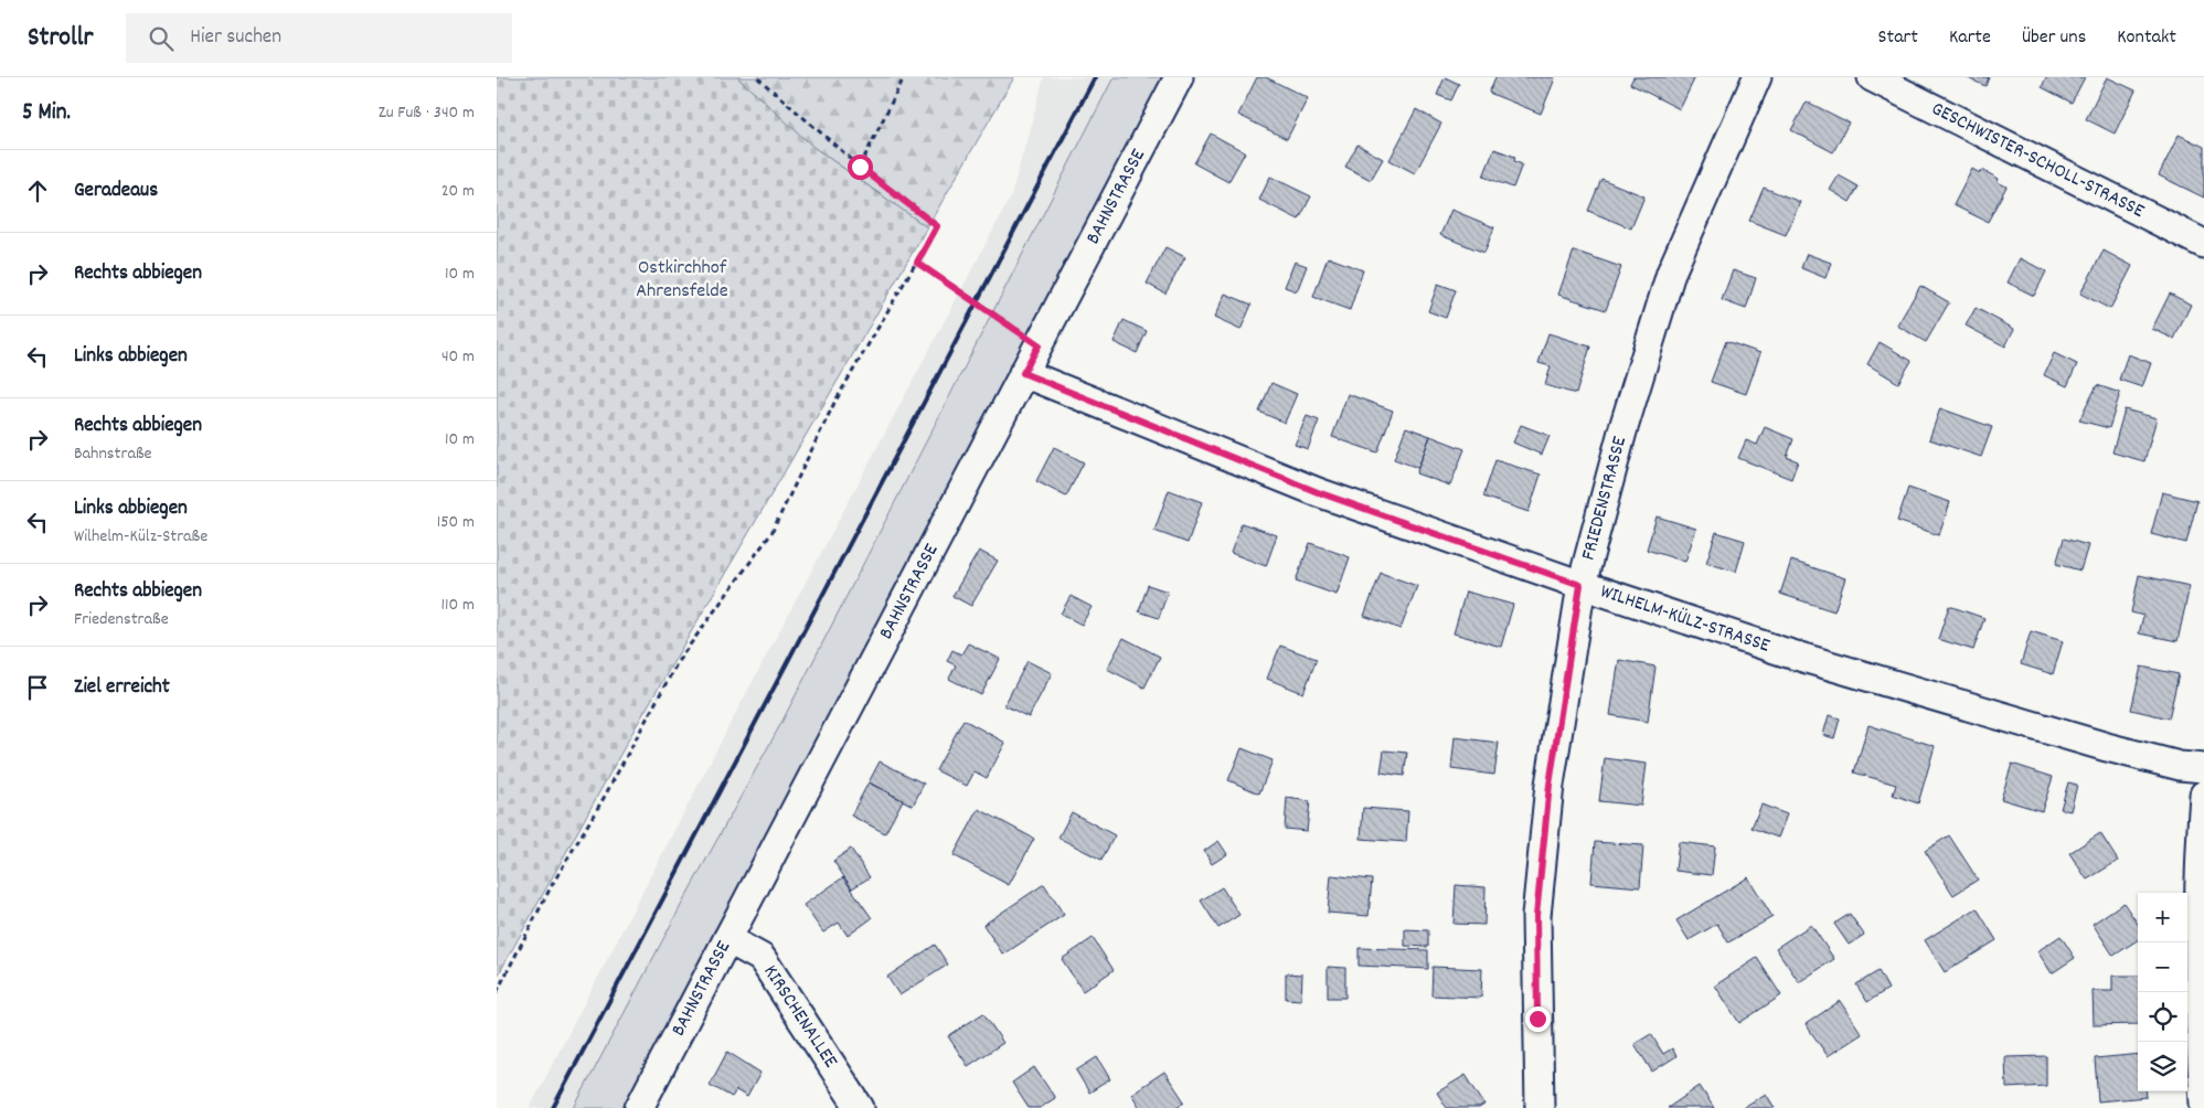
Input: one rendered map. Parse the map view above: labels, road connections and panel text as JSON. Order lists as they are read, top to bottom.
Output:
{
  "streets": {
    "street": [
      "GESCHWISTER-SCHOLL-STRASSE",
      "BAHNSTRASSE",
      "FRIEDENSTRASSE",
      "WILHELM-KÜLZ-STRASSE",
      "KIRSCHENALLEE"
    ]
  },
  "crossings": [
    ["BAHNSTRASSE", "WILHELM-KÜLZ-STRASSE"],
    ["BAHNSTRASSE", "KIRSCHENALLEE"],
    ["FRIEDENSTRASSE", "WILHELM-KÜLZ-STRASSE"]
  ],
  "parks": ["Ostkirchhof Ahrensfelde"],
  "page": {
    "header": "Strollr",
    "search": "Hier suchen",
    "nav": [
      "Start",
      "Karte",
      "Über uns",
      "Kontakt"
    ],
    "heading": ["5 Min.", "Zu Fuß · 340 m"],
    "list": [
      ["Geradeaus", "20 m"],
      ["Rechts abbiegen", "10 m"],
      ["Links abbiegen", "40 m"],
      ["Rechts abbiegen", "Bahnstraße", "10 m"],
      ["Links abbiegen", "Wilhelm-Külz-Straße", "150 m"],
      ["Rechts abbiegen", "Friedenstraße", "110 m"],
      "Ziel erreicht"
    ],
    "map_buttons": ["+", "−"]
  }
}
